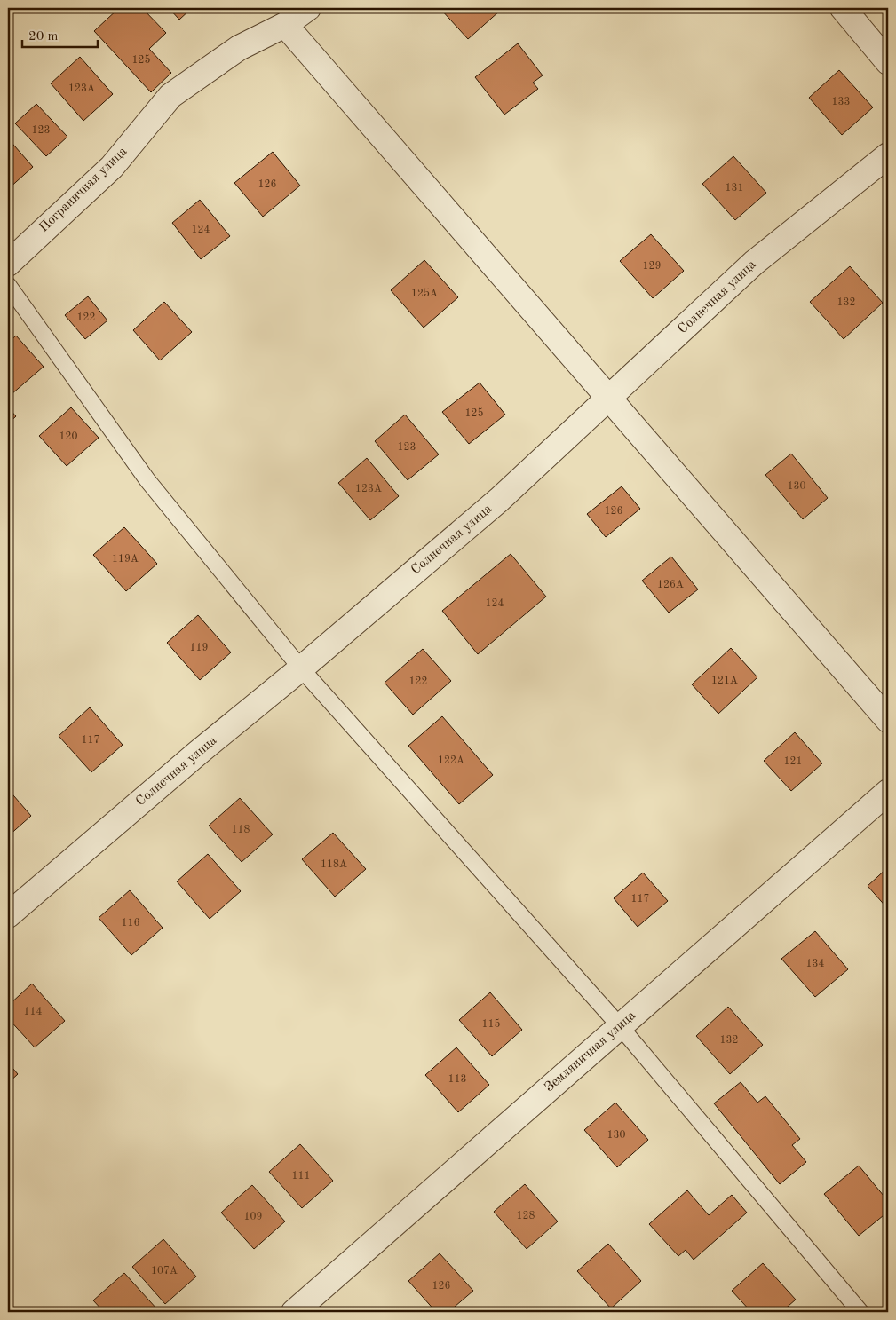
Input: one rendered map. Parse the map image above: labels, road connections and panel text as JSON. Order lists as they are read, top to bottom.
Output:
{
  "streets": {
    "street": ["Пограничная улица", "Солнечная улица", "Земляничная улица"]
  },
  "house_numbers": [
    "125",
    "123А",
    "133",
    "123",
    "126",
    "131",
    "124",
    "129",
    "125А",
    "132",
    "122",
    "125",
    "120",
    "123",
    "130",
    "123А",
    "126",
    "119А",
    "126А",
    "124",
    "119",
    "121А",
    "122",
    "117",
    "122А",
    "121",
    "118",
    "118А",
    "117",
    "116",
    "134",
    "114",
    "115",
    "132",
    "113",
    "130",
    "111",
    "128",
    "109",
    "107А",
    "126"
  ],
  "scale_bar": "20 m"
}
